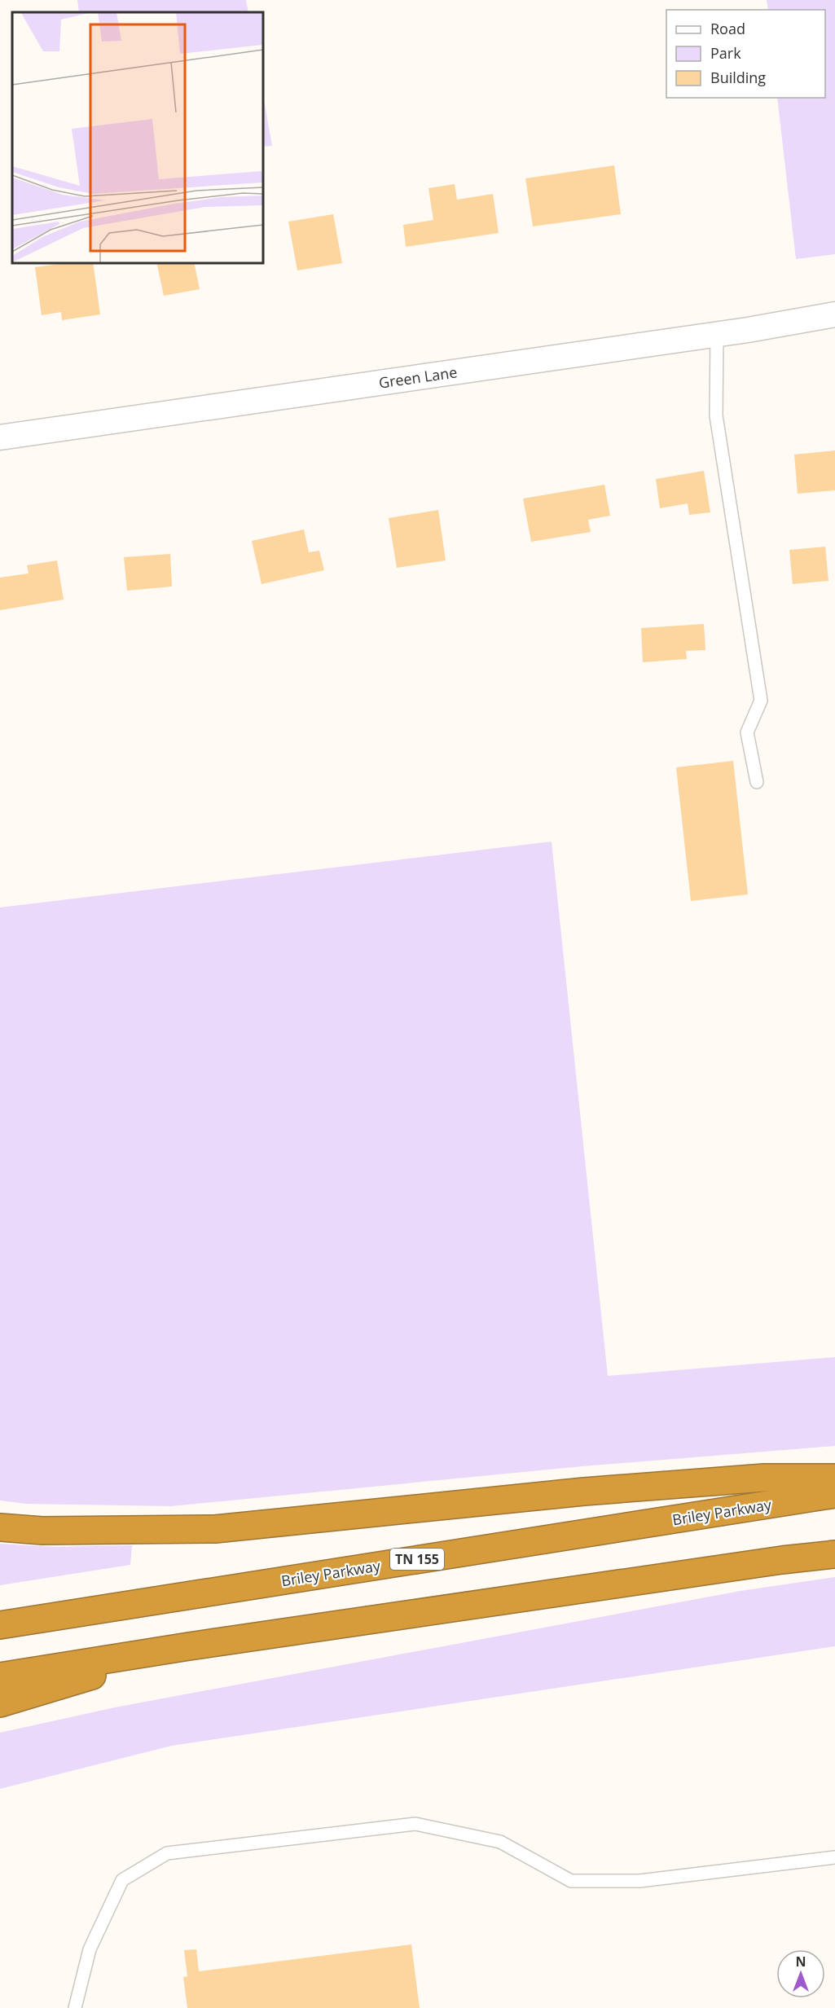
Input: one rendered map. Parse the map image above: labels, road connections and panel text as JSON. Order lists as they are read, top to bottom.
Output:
{
  "streets": {
    "highway": ["Briley Parkway", "TN 155"],
    "street": ["Green Lane"]
  },
  "legend": ["Road", "Park", "Building"],
  "north": "top"
}
